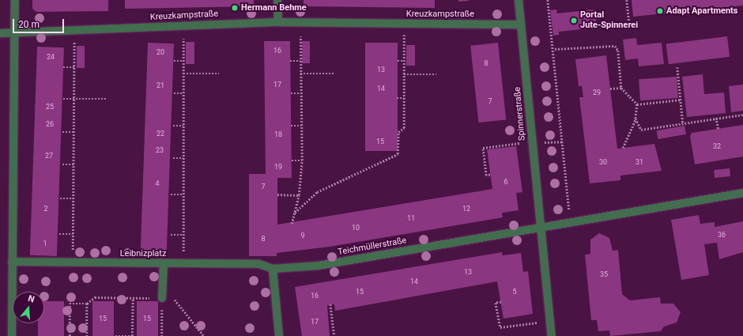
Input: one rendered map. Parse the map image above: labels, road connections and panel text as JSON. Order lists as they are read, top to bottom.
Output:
{
  "streets": {
    "street": [
      "Kreuzkampstraße",
      "Spinnerstraße",
      "Teichmüllerstraße",
      "Leibnizplatz"
    ]
  },
  "crossings": [
    ["Kreuzkampstraße", "Spinnerstraße"],
    ["Spinnerstraße", "Teichmüllerstraße"],
    ["Teichmüllerstraße", "Leibnizplatz"]
  ],
  "places": ["Hermann Behme", "Adapt Apartments", "Portal Jute-Spinnerei"],
  "house_numbers": [
    "16",
    "20",
    "24",
    "8",
    "13",
    "17",
    "21",
    "14",
    "29",
    "7",
    "25",
    "26",
    "22",
    "18",
    "15",
    "32",
    "23",
    "27",
    "30",
    "31",
    "19",
    "6",
    "4",
    "7",
    "2",
    "12",
    "11",
    "10",
    "36",
    "9",
    "8",
    "1",
    "13",
    "35",
    "14",
    "15",
    "5",
    "16",
    "15",
    "15",
    "17"
  ],
  "scale_bar": "20 m",
  "north": "top"
}
